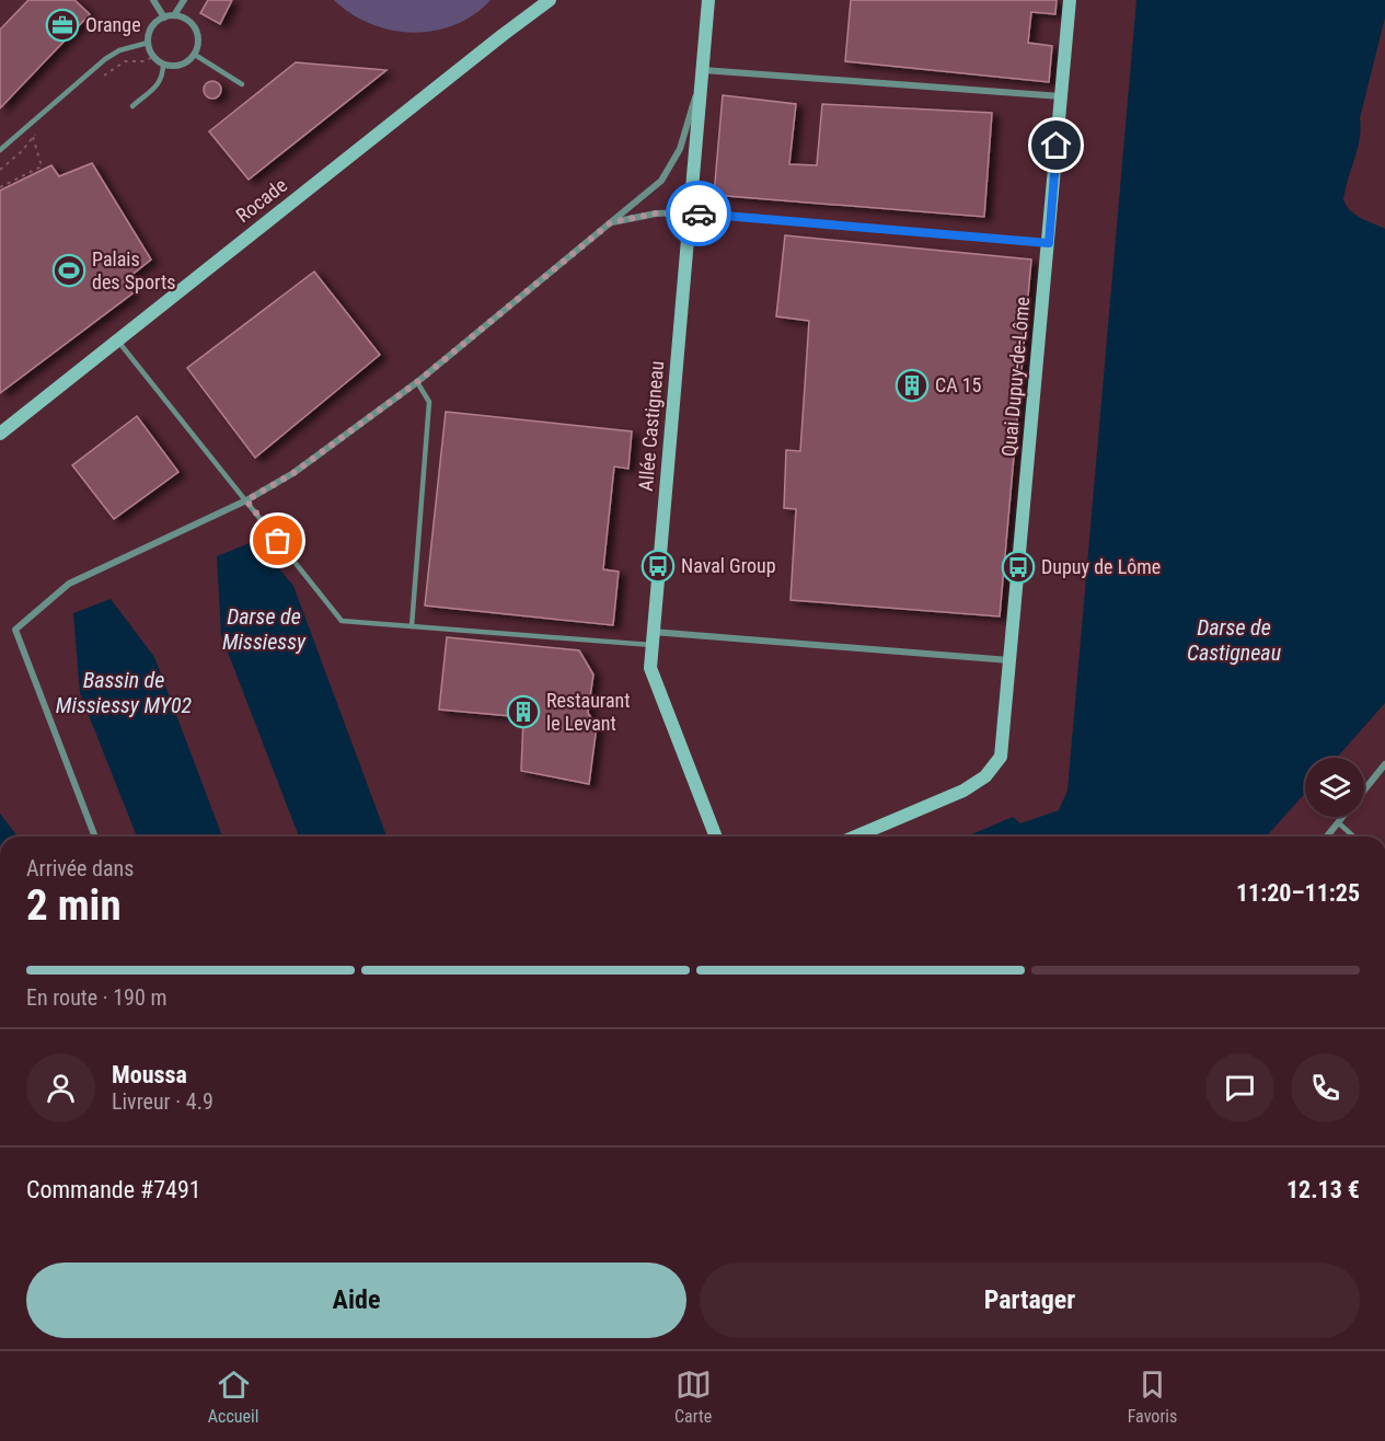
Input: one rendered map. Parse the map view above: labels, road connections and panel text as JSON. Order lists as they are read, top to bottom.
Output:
{
  "streets": {
    "street": ["Rocade", "Quai Dupuy-de-Lôme", "Allée Castigneau"]
  },
  "water": ["Darse de Missiessy", "Darse de Castigneau", "Bassin de Missiessy MY02"],
  "places": {
    "office": ["Orange"],
    "sports": ["Palais des Sports"],
    "building": ["CA 15", "Restaurant le Levant"],
    "bus stop": ["Naval Group", "Dupuy de Lôme"]
  },
  "page": {
    "heading": ["2 min", "Arrivée dans", "11:20–11:25"],
    "panel": [
      "Moussa",
      "Livreur · 4.9",
      "Commande #7491",
      "12.13 €"
    ],
    "bar": "En route · 190 m",
    "buttons": ["Aide", "Partager"],
    "tabs": ["Accueil", "Carte", "Favoris"]
  }
}
